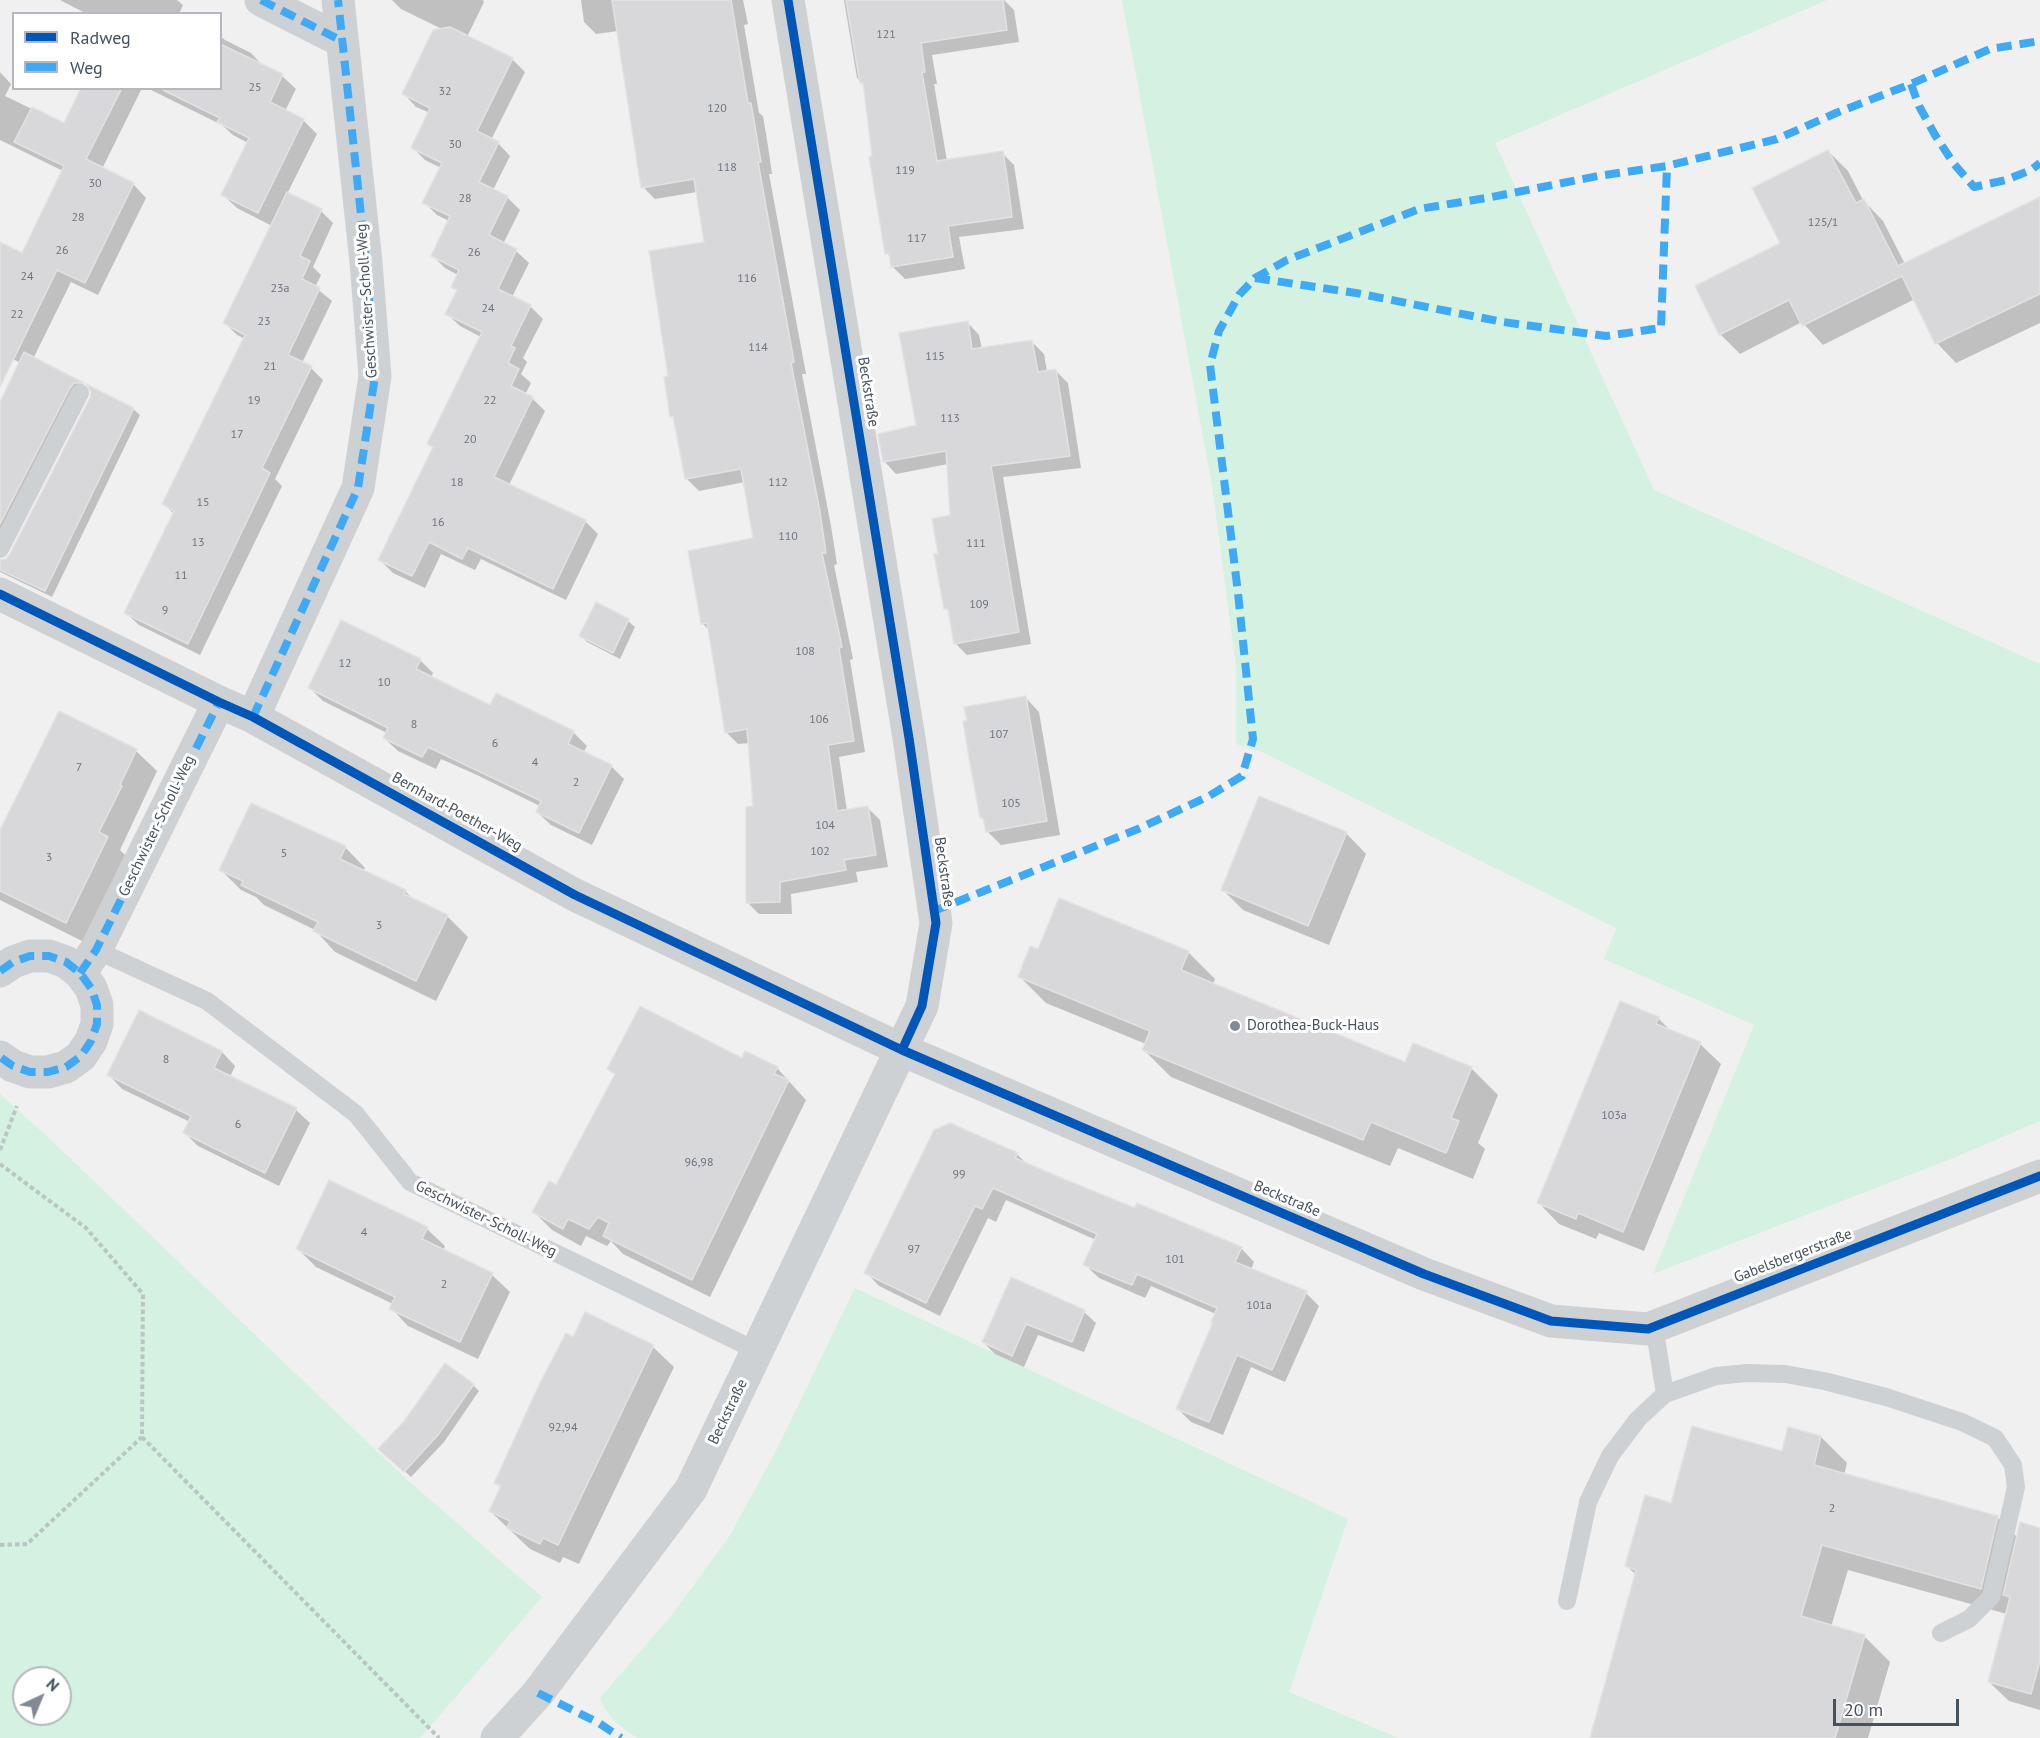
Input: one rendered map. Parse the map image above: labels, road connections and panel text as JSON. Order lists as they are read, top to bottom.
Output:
{
  "streets": {
    "street": [
      "Geschwister-Scholl-Weg",
      "Beckstraße",
      "Bernhard-Poether-Weg",
      "Gabelsbergerstraße"
    ]
  },
  "crossings": [
    ["Geschwister-Scholl-Weg", "Beckstraße"],
    ["Geschwister-Scholl-Weg", "Bernhard-Poether-Weg"],
    ["Beckstraße", "Bernhard-Poether-Weg"],
    ["Beckstraße", "Gabelsbergerstraße"]
  ],
  "places": ["Dorothea-Buck-Haus"],
  "house_numbers": [
    "121",
    "25",
    "32",
    "120",
    "30",
    "118",
    "119",
    "30",
    "28",
    "28",
    "125/1",
    "117",
    "26",
    "26",
    "24",
    "116",
    "23a",
    "24",
    "22",
    "23",
    "114",
    "115",
    "21",
    "19",
    "22",
    "113",
    "17",
    "20",
    "18",
    "112",
    "15",
    "16",
    "110",
    "13",
    "111",
    "11",
    "109",
    "9",
    "108",
    "12",
    "10",
    "106",
    "8",
    "107",
    "6",
    "4",
    "7",
    "2",
    "105",
    "104",
    "102",
    "5",
    "3",
    "3",
    "8",
    "103a",
    "6",
    "96,98",
    "99",
    "4",
    "97",
    "101",
    "2",
    "101a",
    "92,94",
    "2"
  ],
  "legend": ["Radweg", "Weg"],
  "scale_bar": "20 m",
  "north": "top right"
}
